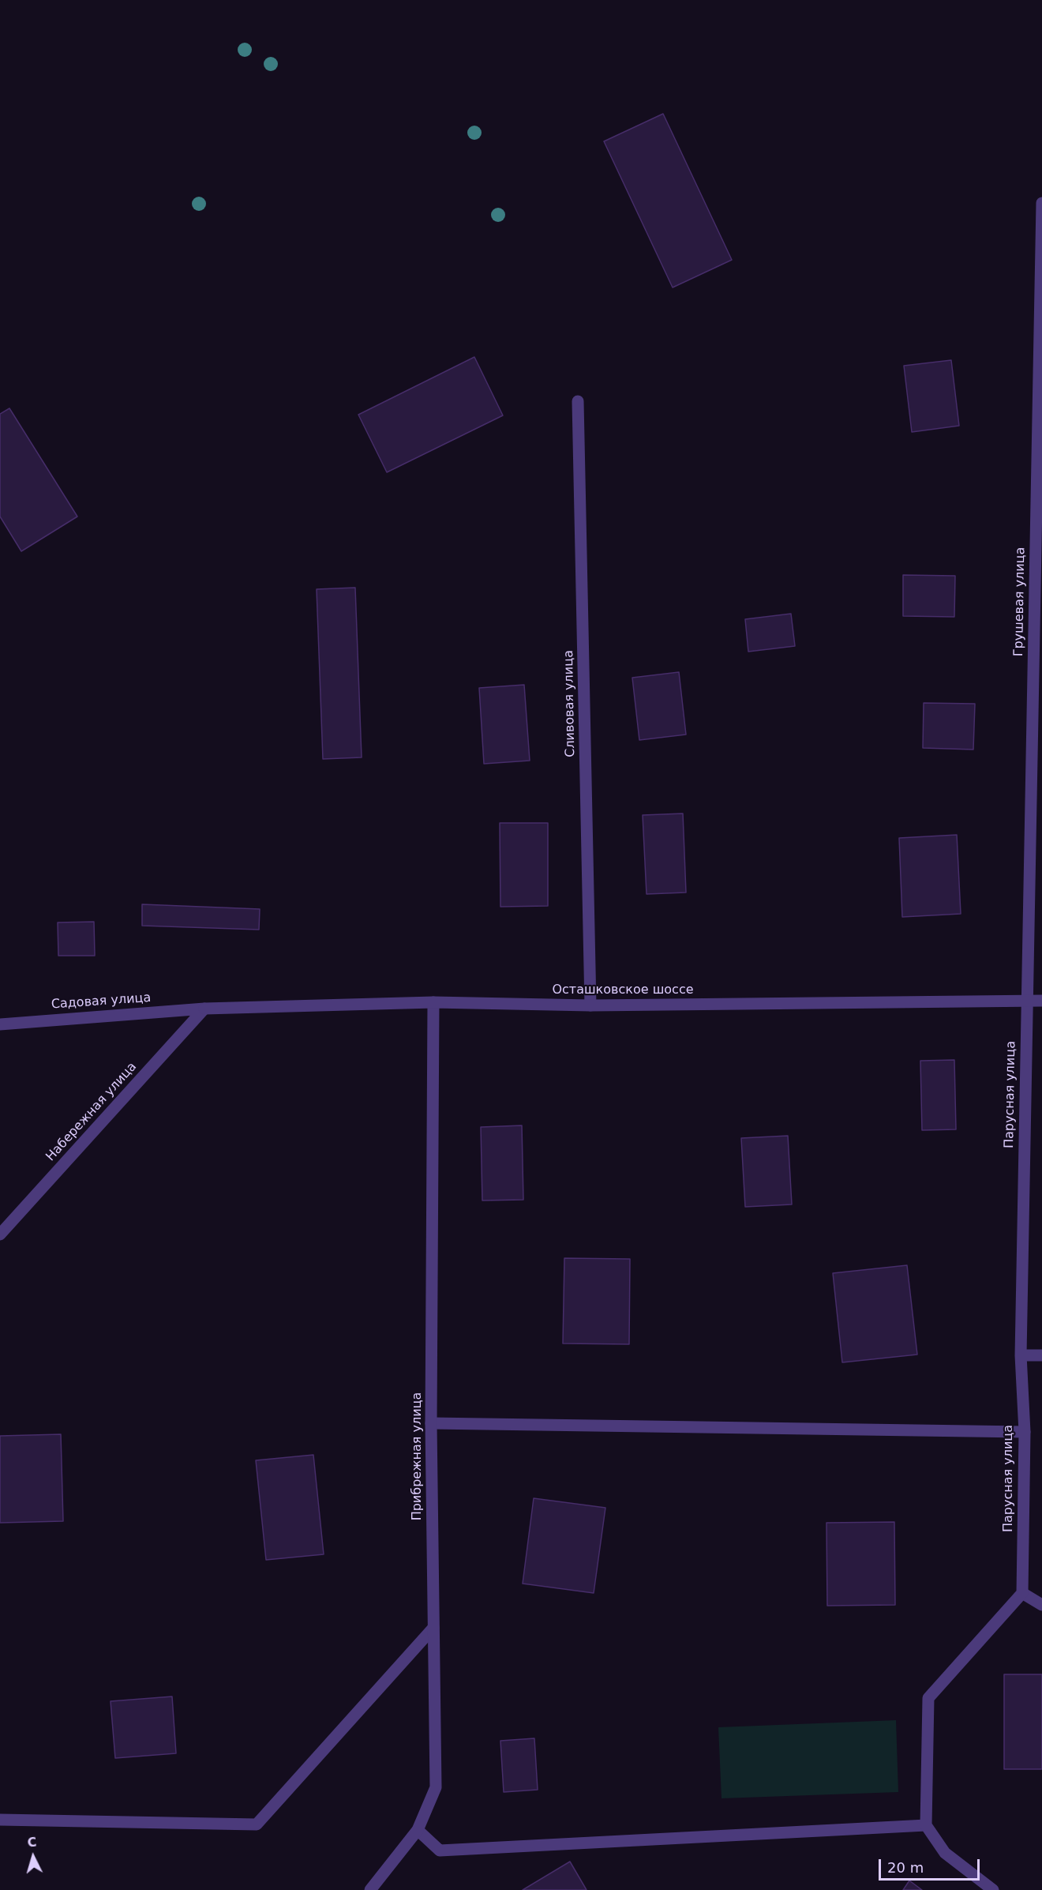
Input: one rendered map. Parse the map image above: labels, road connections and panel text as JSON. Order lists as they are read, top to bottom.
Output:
{
  "streets": {
    "street": [
      "Грушевая улица",
      "Сливовая улица",
      "Осташковское шоссе",
      "Садовая улица",
      "Парусная улица",
      "Набережная улица",
      "Прибрежная улица"
    ]
  },
  "crossings": [
    ["Грушевая улица", "Осташковское шоссе"],
    ["Грушевая улица", "Парусная улица"],
    ["Сливовая улица", "Осташковское шоссе"],
    ["Осташковское шоссе", "Садовая улица"],
    ["Осташковское шоссе", "Парусная улица"],
    ["Осташковское шоссе", "Набережная улица"],
    ["Осташковское шоссе", "Прибрежная улица"],
    ["Садовая улица", "Набережная улица"]
  ],
  "scale_bar": "20 m",
  "north": "top"
}
